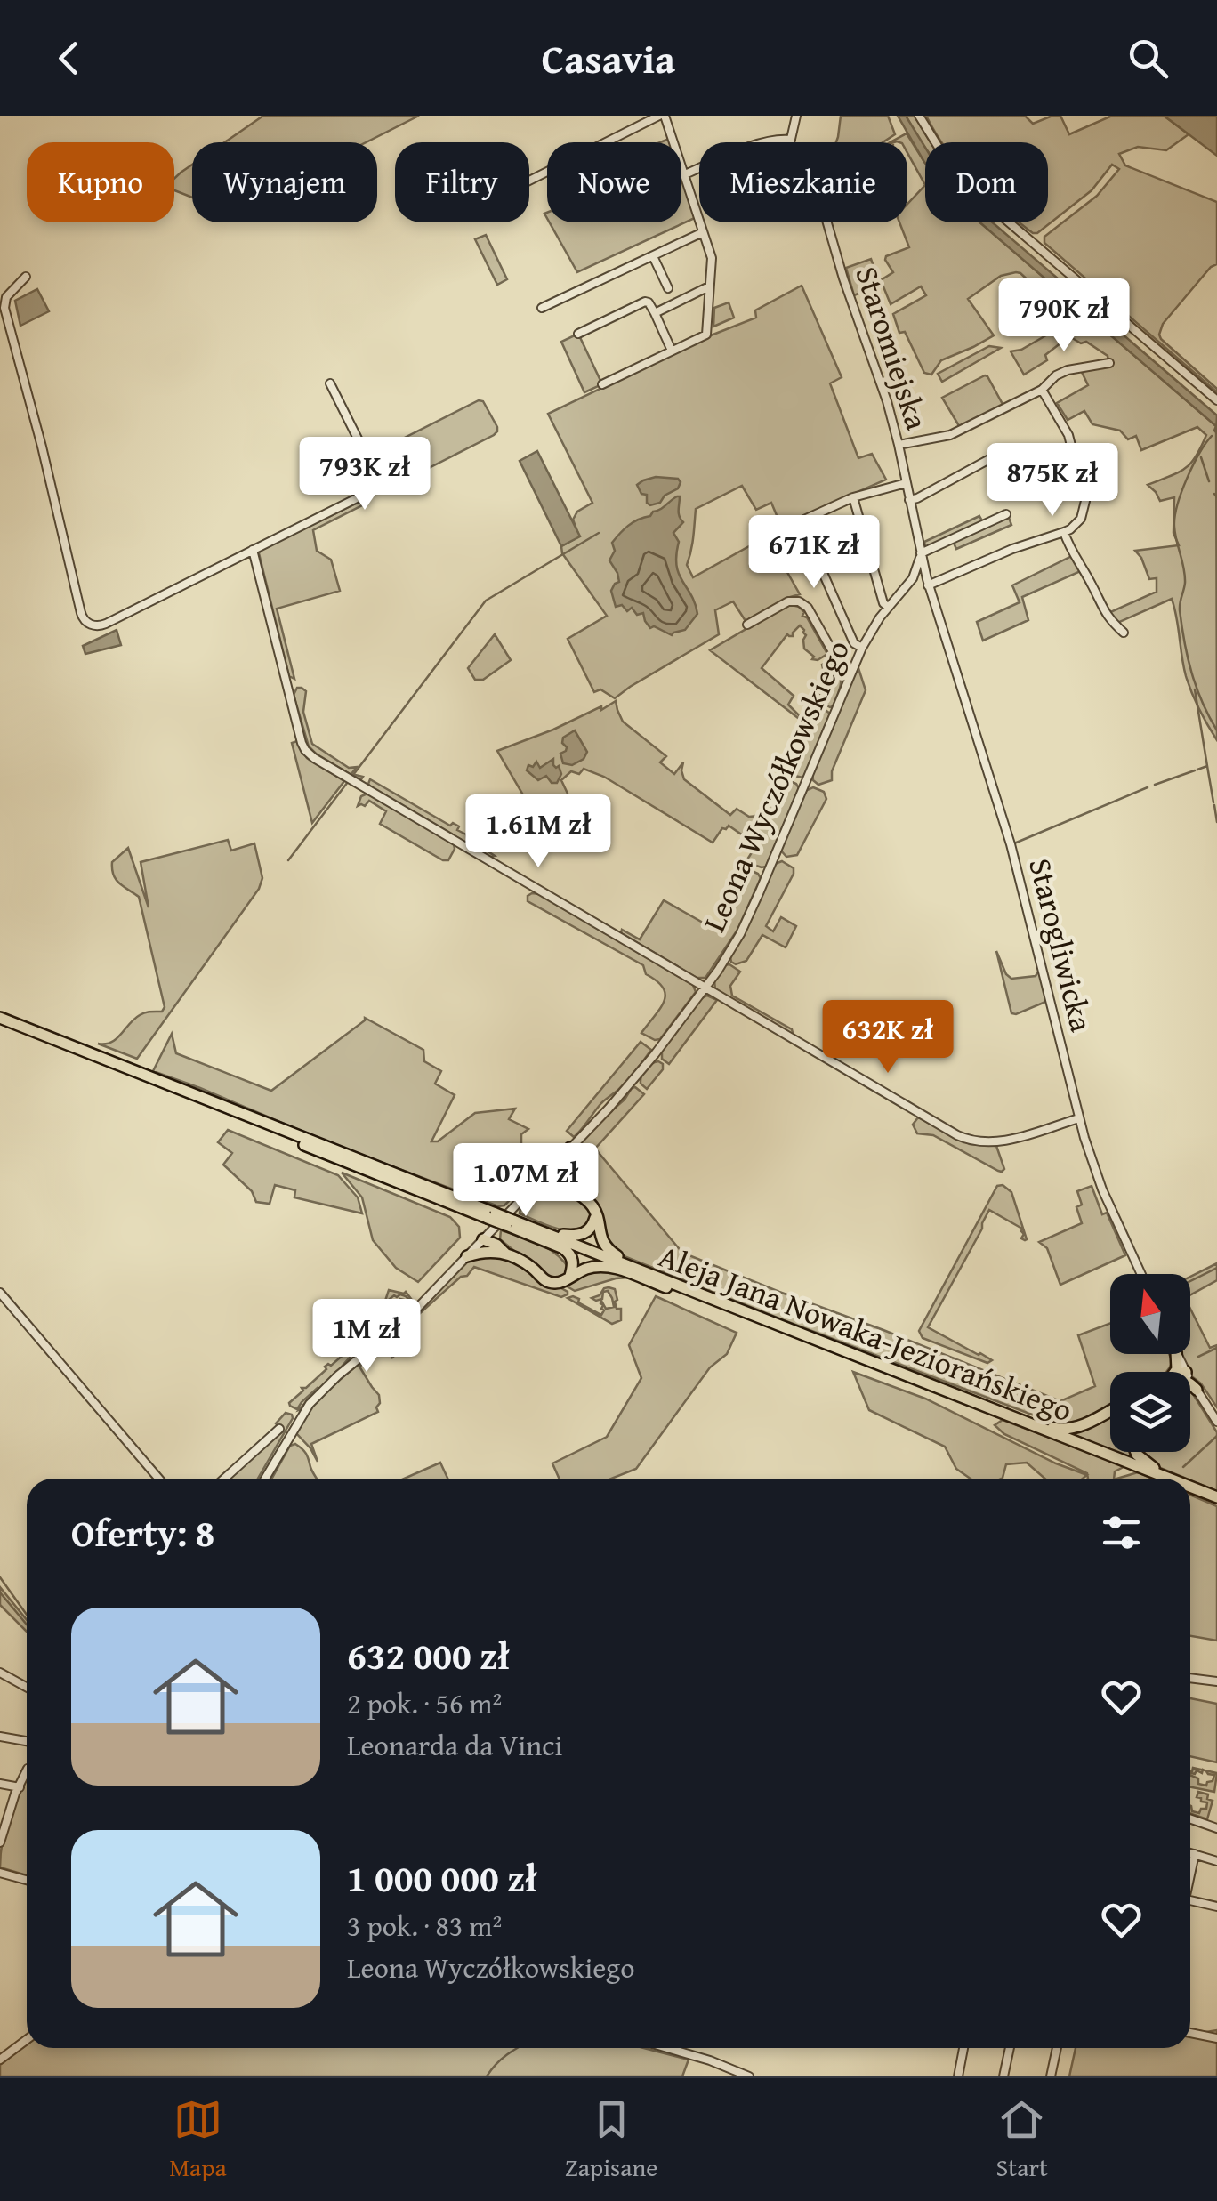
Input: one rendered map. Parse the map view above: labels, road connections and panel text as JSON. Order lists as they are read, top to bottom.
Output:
{
  "streets": {
    "main road": ["Aleja Jana Nowaka-Jeziorańskiego"],
    "street": ["Staromiejska", "Leona Wyczółkowskiego", "Starogliwicka"]
  },
  "crossings": [
    ["Staromiejska", "Leona Wyczółkowskiego"],
    ["Staromiejska", "Starogliwicka"],
    ["Leona Wyczółkowskiego", "Aleja Jana Nowaka-Jeziorańskiego"]
  ],
  "north": "top",
  "page": {
    "header": "Casavia",
    "chip": [
      "Kupno",
      "Wynajem",
      "Filtry",
      "Nowe",
      "Mieszkanie",
      "Dom"
    ],
    "price": [
      "790K zł",
      "793K zł",
      "875K zł",
      "671K zł",
      "1.61M zł",
      "632K zł",
      "1.07M zł",
      "1M zł"
    ],
    "heading": "Oferty: 8",
    "list": [
      {
        "name": "632 000 zł",
        "note": "2 pok. · 56 m² · Leonarda da Vinci"
      },
      {
        "name": "1 000 000 zł",
        "note": "3 pok. · 83 m² · Leona Wyczółkowskiego"
      }
    ],
    "tabs": ["Mapa", "Zapisane", "Start"]
  }
}
